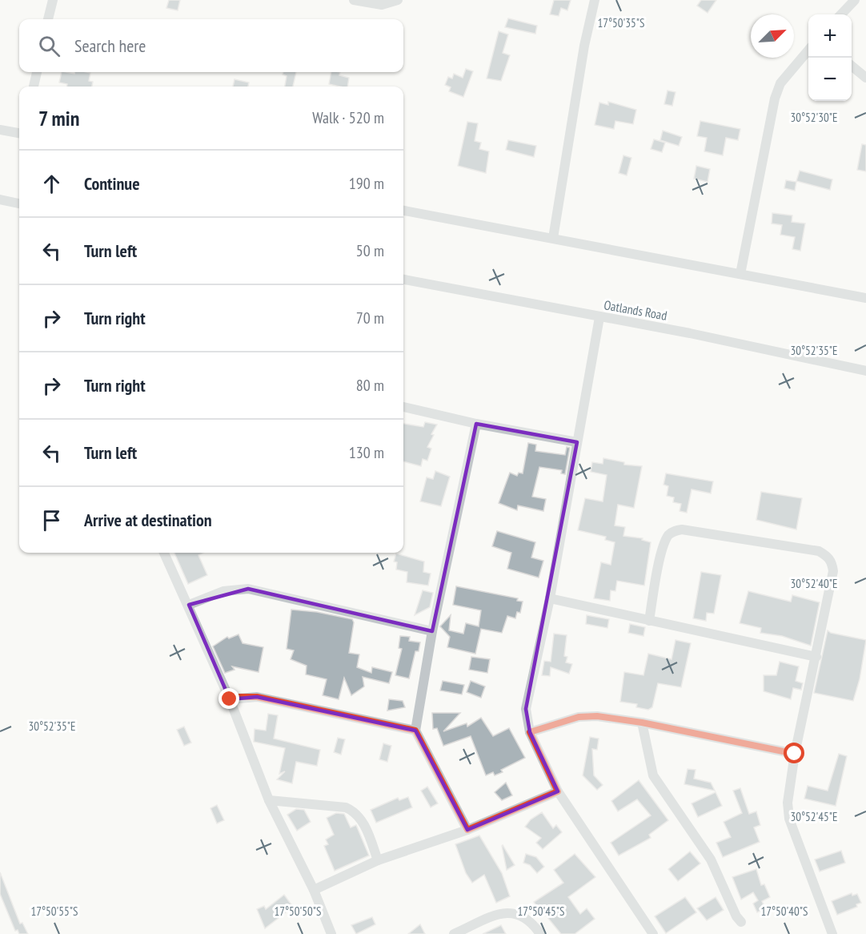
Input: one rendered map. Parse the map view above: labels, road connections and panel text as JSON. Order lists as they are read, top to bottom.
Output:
{
  "streets": {
    "street": ["Oatlands Road"]
  },
  "north": "top right",
  "page": {
    "map_buttons": ["+", "−"],
    "search": "Search here",
    "heading": ["7 min", "Walk · 520 m"],
    "list": [
      ["Continue", "190 m"],
      ["Turn left", "50 m"],
      ["Turn right", "70 m"],
      ["Turn right", "80 m"],
      ["Turn left", "130 m"],
      "Arrive at destination"
    ]
  },
  "coordinates": [
    "17°50'35\"S",
    "30°52'30\"E",
    "30°52'35\"E",
    "30°52'40\"E",
    "30°52'45\"E",
    "17°50'55\"S",
    "17°50'50\"S",
    "17°50'45\"S",
    "17°50'40\"S"
  ]
}
